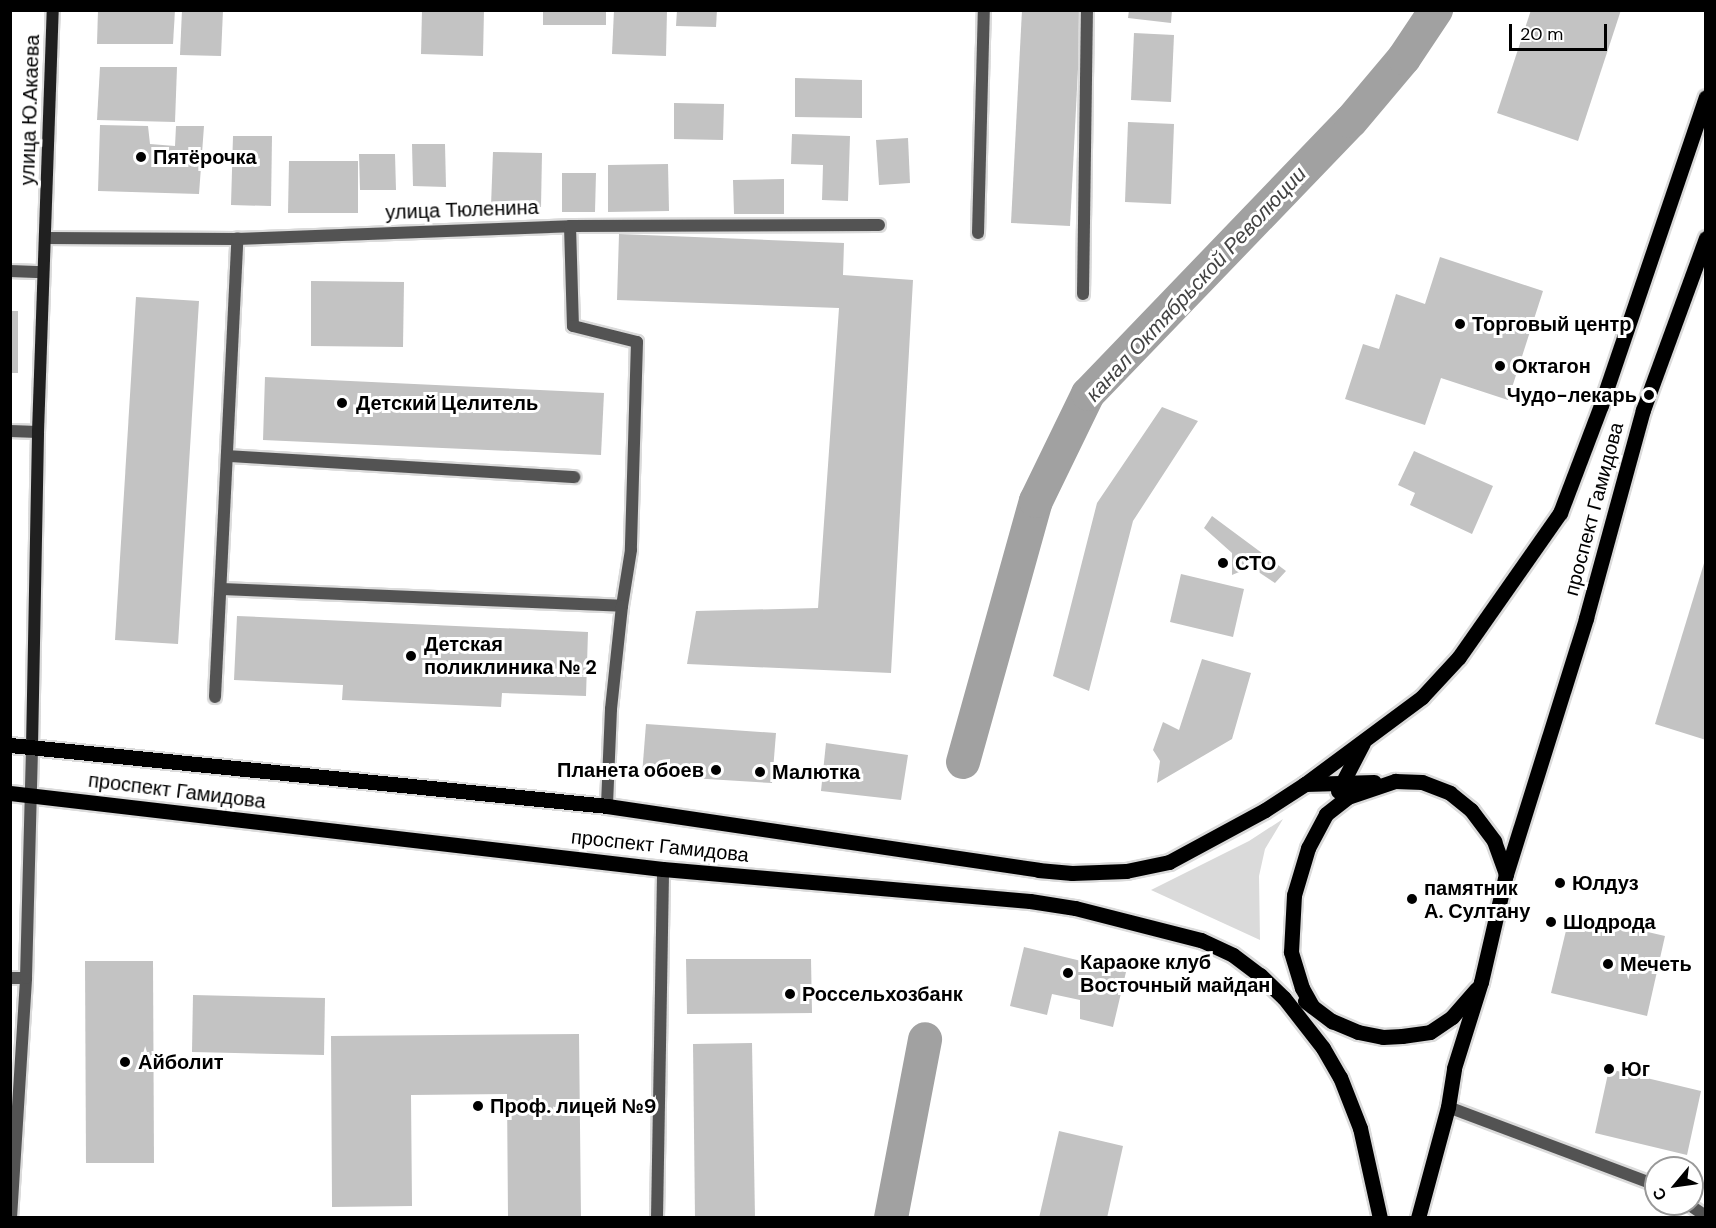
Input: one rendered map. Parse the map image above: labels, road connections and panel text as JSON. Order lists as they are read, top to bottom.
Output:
{
  "streets": {
    "main road": ["улица Ю.Акаева", "проспект Гамидова"],
    "street": ["улица Тюленина"]
  },
  "crossings": [
    ["улица Ю.Акаева", "улица Тюленина"],
    ["улица Ю.Акаева", "проспект Гамидова"]
  ],
  "water": ["канал Октябрьской Революции"],
  "places": [
    "Пятёрочка",
    "Торговый центр",
    "Октагон",
    "Чудо-лекарь",
    "Детский Целитель",
    "СТО",
    "Детская поликлиника № 2",
    "Планета обоев",
    "Малютка",
    "Юлдуз",
    "памятник А. Султану",
    "Шодрода",
    "Мечеть",
    "Караоке клуб Восточный майдан",
    "Россельхозбанк",
    "Айболит",
    "Юг",
    "Проф. лицей №9"
  ],
  "scale_bar": "20 m",
  "north": "bottom left"
}
